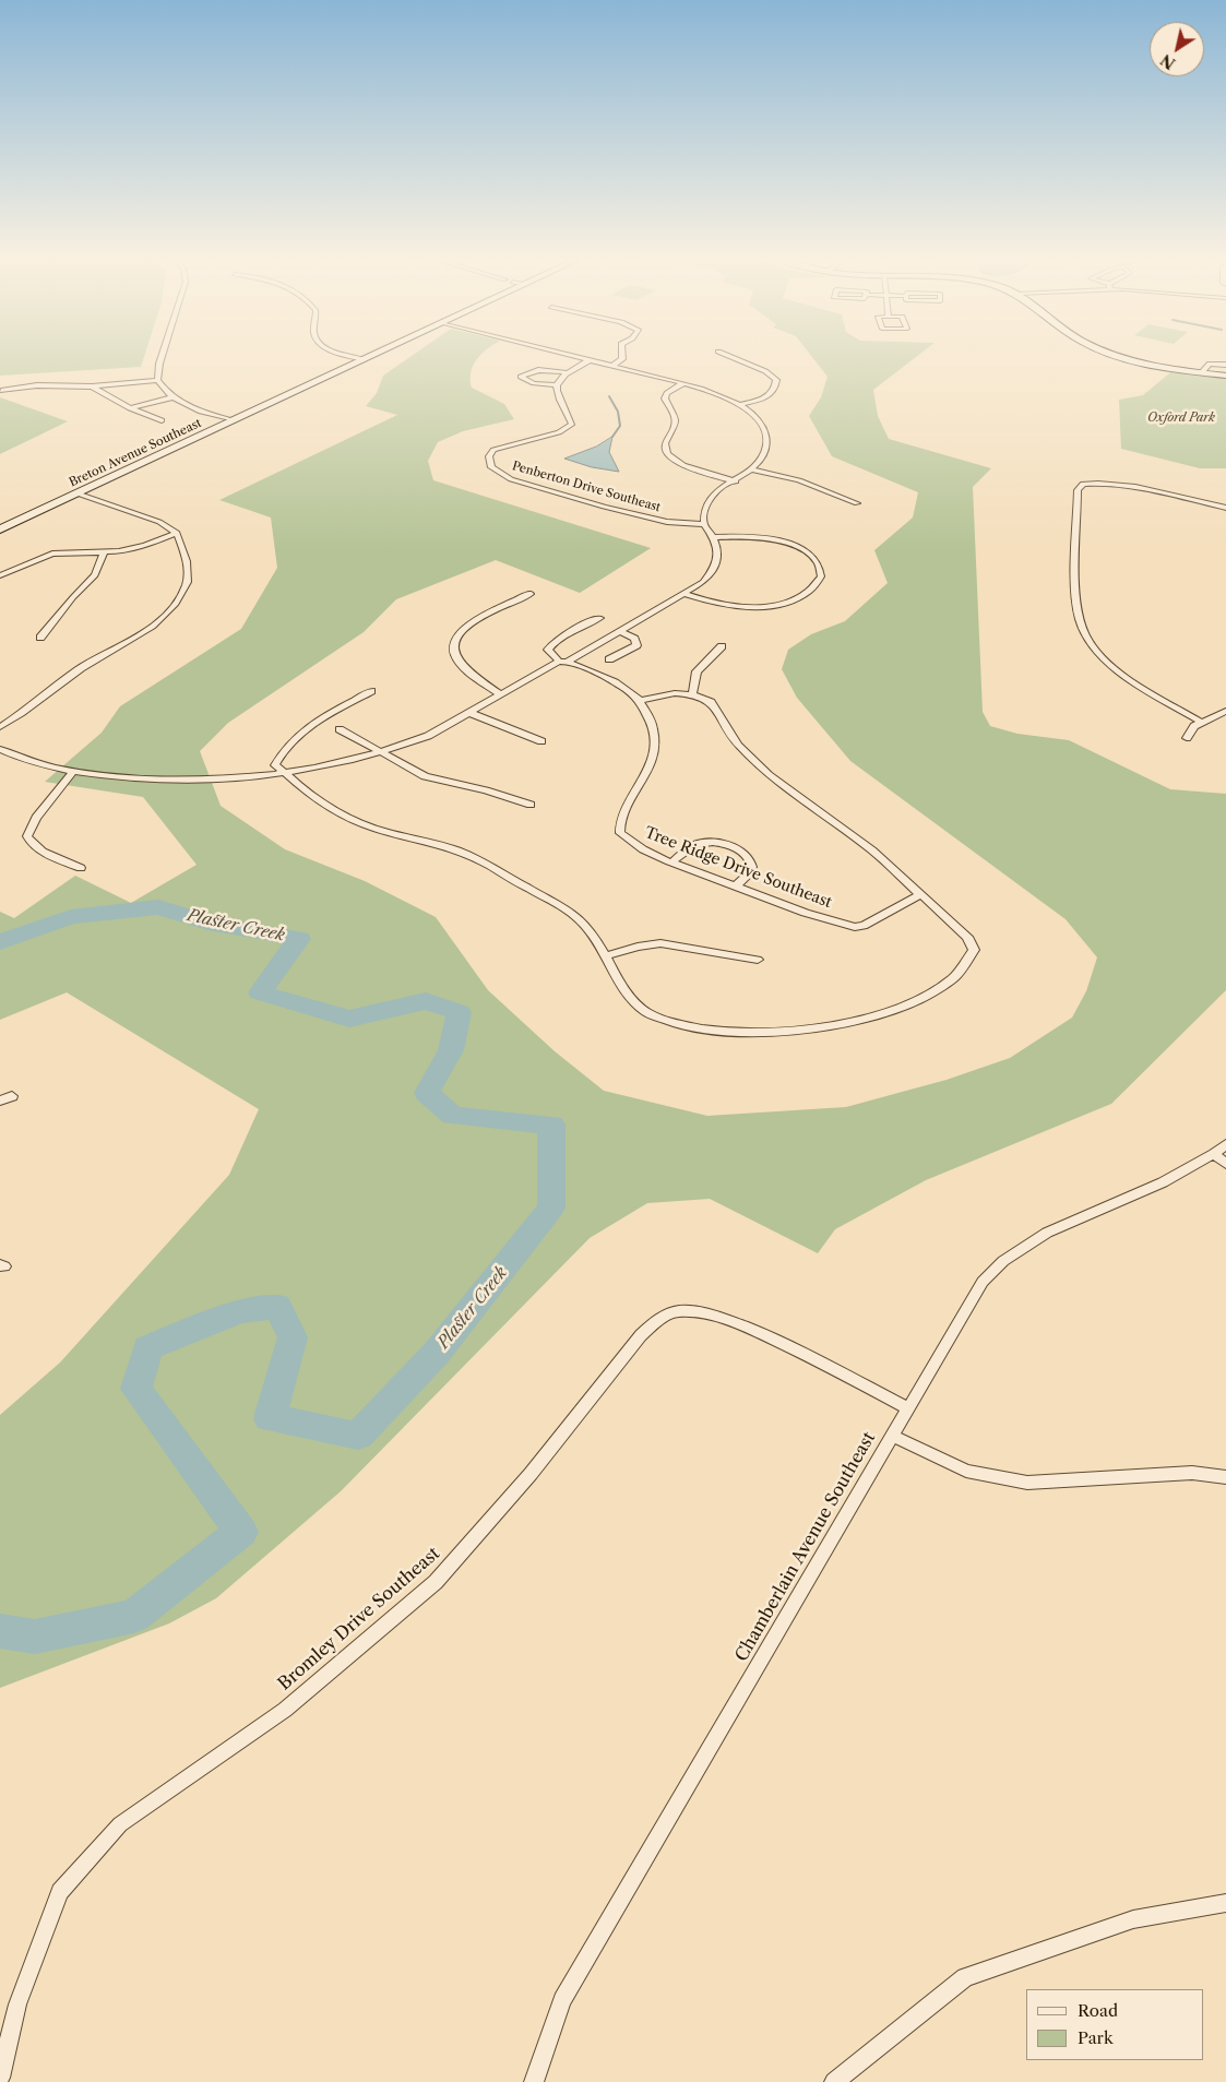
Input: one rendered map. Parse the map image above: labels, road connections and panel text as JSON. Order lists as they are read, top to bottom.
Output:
{
  "streets": {
    "main road": ["Breton Avenue Southeast"],
    "street": [
      "Penberton Drive Southeast",
      "Tree Ridge Drive Southeast",
      "Chamberlain Avenue Southeast",
      "Bromley Drive Southeast"
    ]
  },
  "crossings": [
    ["Chamberlain Avenue Southeast", "Bromley Drive Southeast"]
  ],
  "water": ["Plaster Creek"],
  "parks": ["Oxford Park"],
  "legend": ["Road", "Park"],
  "north": "bottom left"
}
